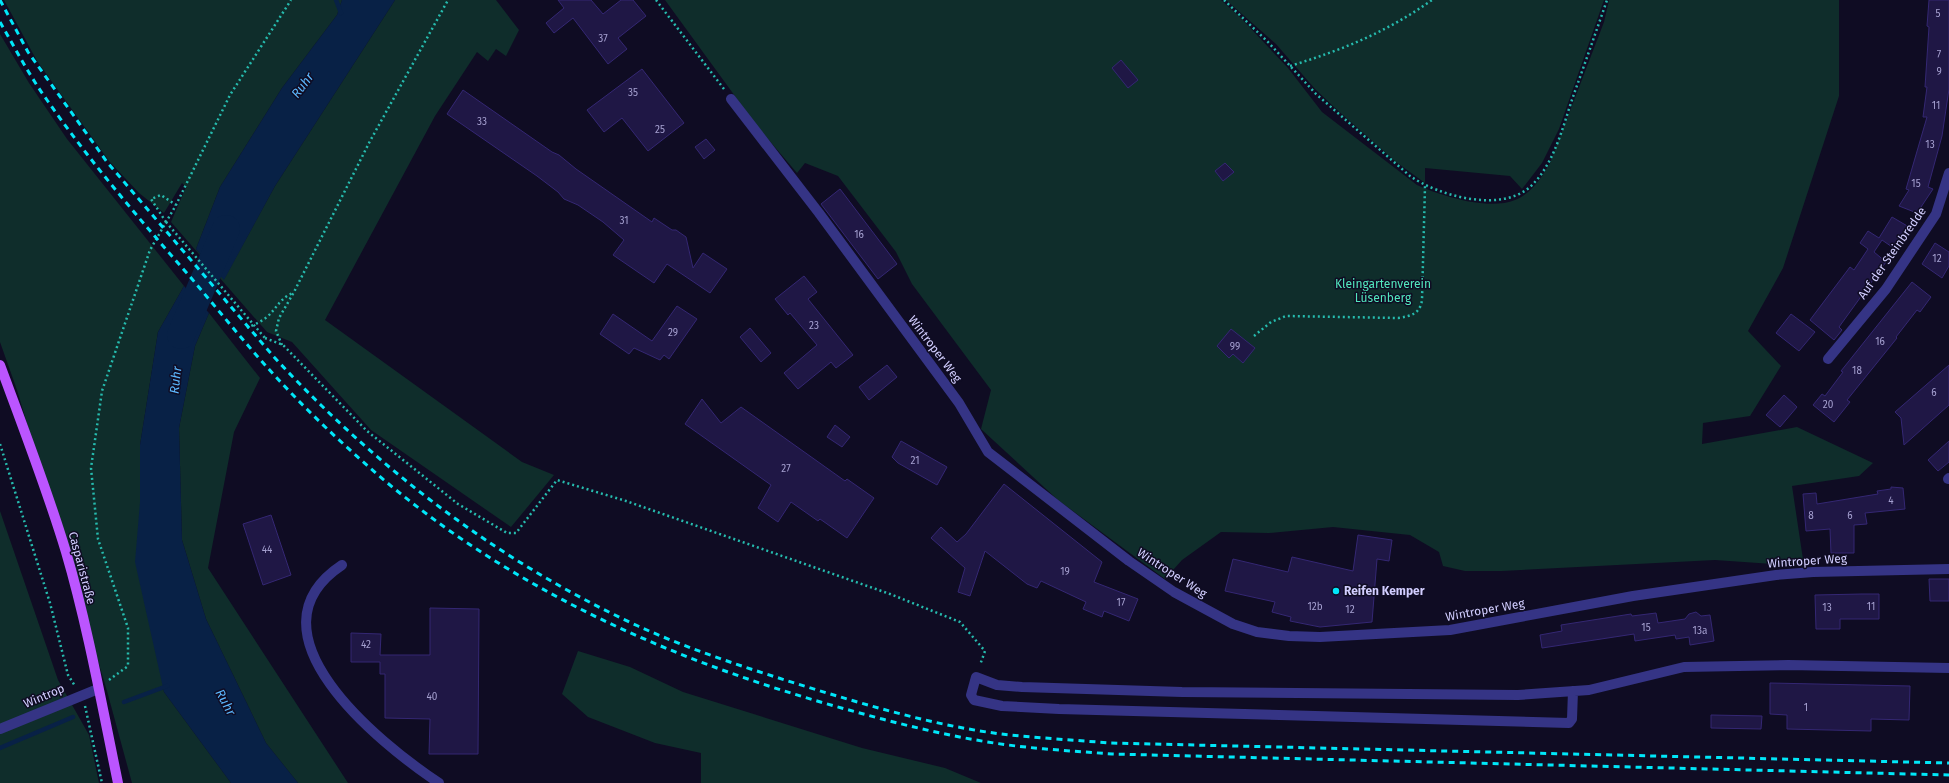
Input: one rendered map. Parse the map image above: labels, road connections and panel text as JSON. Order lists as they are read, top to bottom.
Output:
{
  "streets": {
    "main road": ["Casparistraße"],
    "street": ["Auf der Steinbredde", "Wintroper Weg", "Wintrop"]
  },
  "crossings": [
    ["Casparistraße", "Wintrop"]
  ],
  "water": ["Ruhr"],
  "parks": ["Kleingartenverein Lüsenberg"],
  "places": ["Reifen Kemper"],
  "house_numbers": [
    "5",
    "37",
    "7",
    "9",
    "35",
    "11",
    "33",
    "25",
    "13",
    "15",
    "31",
    "16",
    "12",
    "23",
    "29",
    "16",
    "99",
    "18",
    "6",
    "20",
    "21",
    "27",
    "4",
    "8",
    "6",
    "44",
    "19",
    "17",
    "12b",
    "11",
    "13",
    "12",
    "15",
    "13a",
    "42",
    "40",
    "1"
  ]
}
